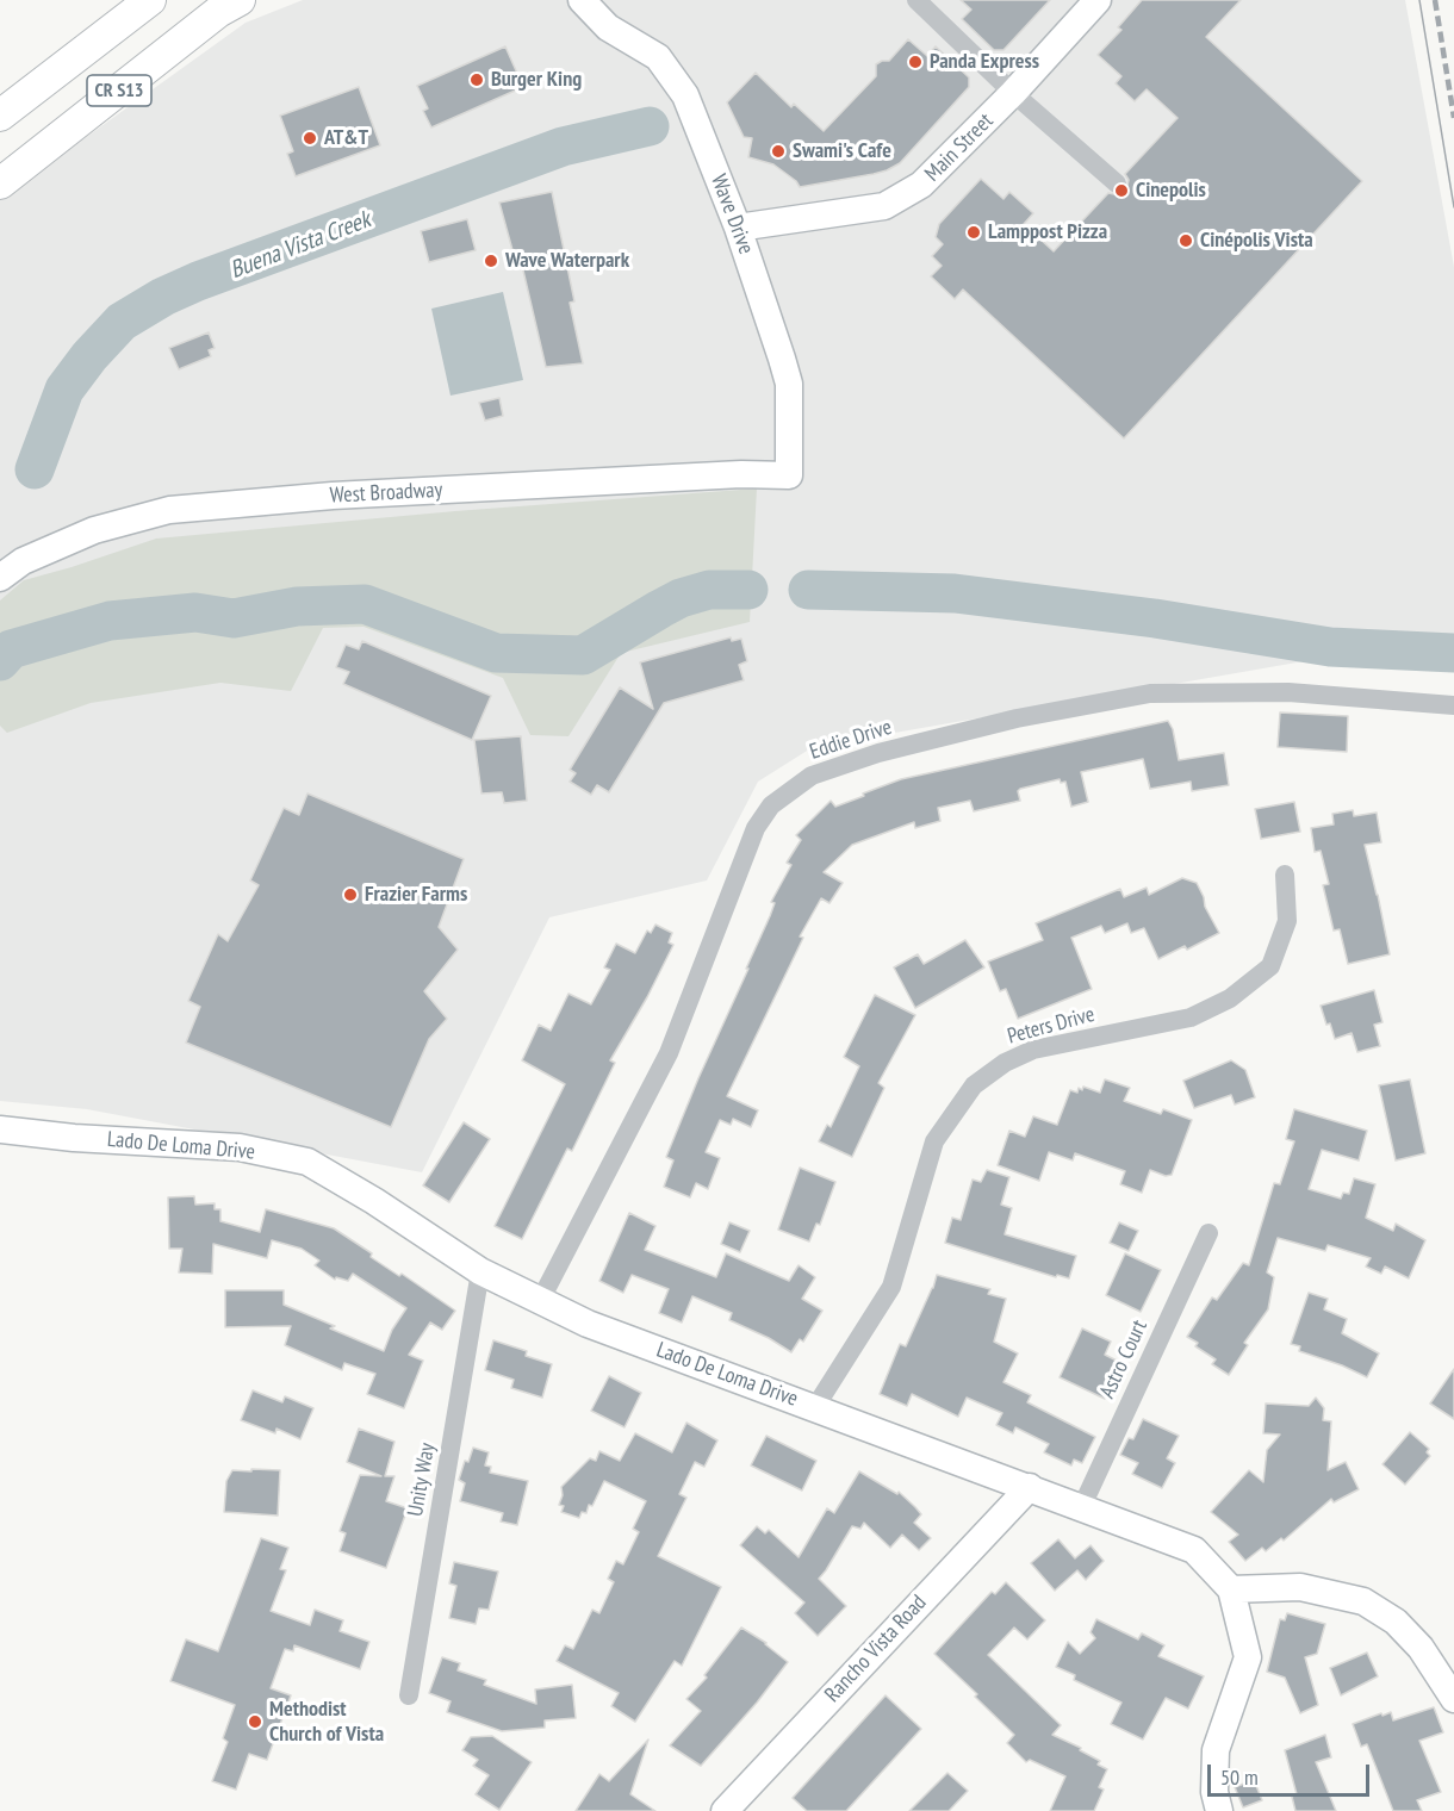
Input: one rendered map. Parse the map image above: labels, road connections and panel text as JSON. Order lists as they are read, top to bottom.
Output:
{
  "streets": {
    "main road": ["CR S13"],
    "street": [
      "Main Street",
      "Wave Drive",
      "West Broadway",
      "Eddie Drive",
      "Peters Drive",
      "Lado De Loma Drive",
      "Astro Court",
      "Unity Way",
      "Rancho Vista Road"
    ]
  },
  "crossings": [
    ["Main Street", "Wave Drive"],
    ["Wave Drive", "West Broadway"],
    ["Eddie Drive", "Lado De Loma Drive"],
    ["Peters Drive", "Lado De Loma Drive"],
    ["Lado De Loma Drive", "Astro Court"],
    ["Lado De Loma Drive", "Unity Way"],
    ["Lado De Loma Drive", "Rancho Vista Road"]
  ],
  "water": ["Buena Vista Creek"],
  "places": [
    "Panda Express",
    "Burger King",
    "AT&T",
    "Swami's Cafe",
    "Cinepolis",
    "Lamppost Pizza",
    "Cinépolis Vista",
    "Wave Waterpark",
    "Frazier Farms",
    "Methodist Church of Vista"
  ],
  "scale_bar": "50 m"
}
